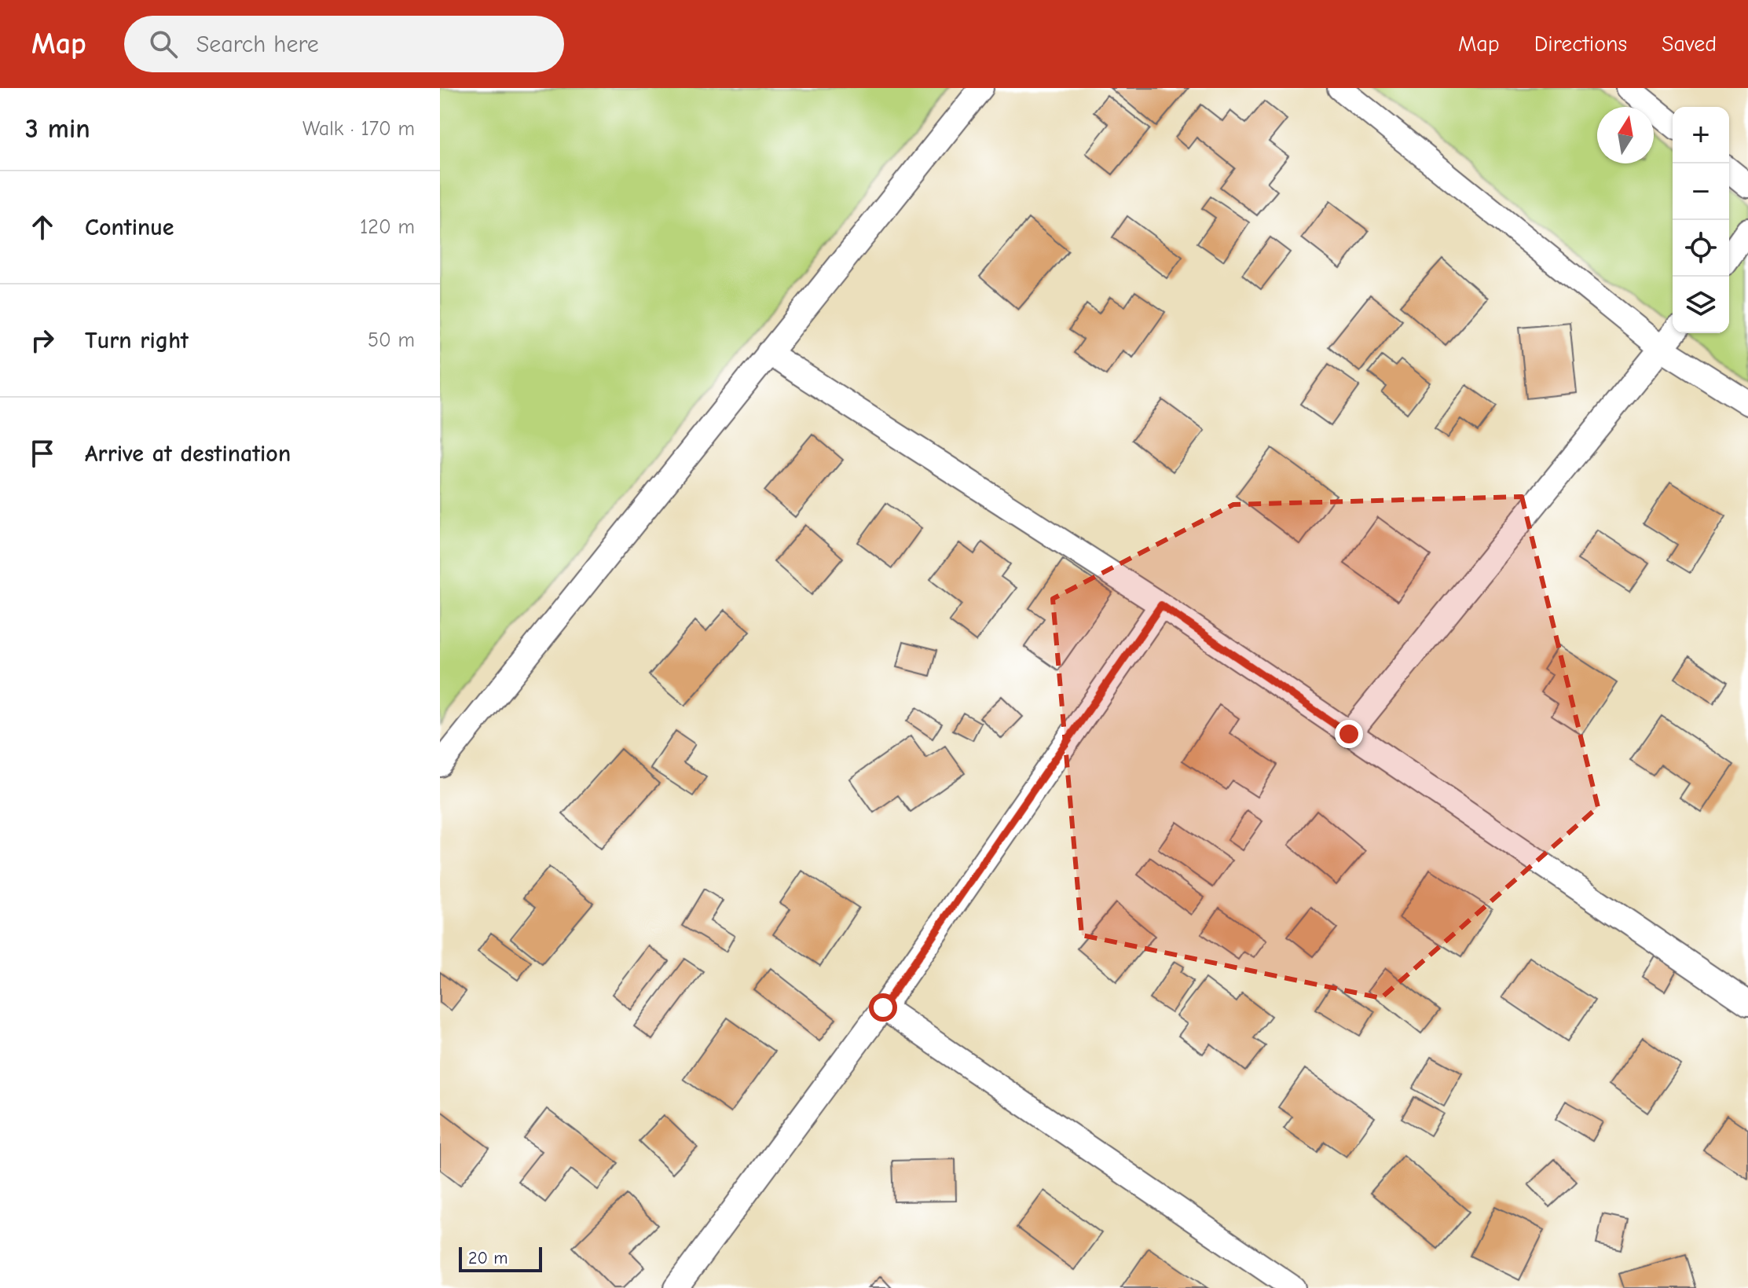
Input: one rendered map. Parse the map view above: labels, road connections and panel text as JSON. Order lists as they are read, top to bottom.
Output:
{
  "scale_bar": "20 m",
  "north": "top",
  "page": {
    "header": "Map",
    "search": "Search here",
    "nav": ["Map", "Directions", "Saved"],
    "heading": ["3 min", "Walk · 170 m"],
    "map_buttons": ["+", "−"],
    "list": [
      ["Continue", "120 m"],
      ["Turn right", "50 m"],
      "Arrive at destination"
    ],
    "scale": "20 m"
  }
}
